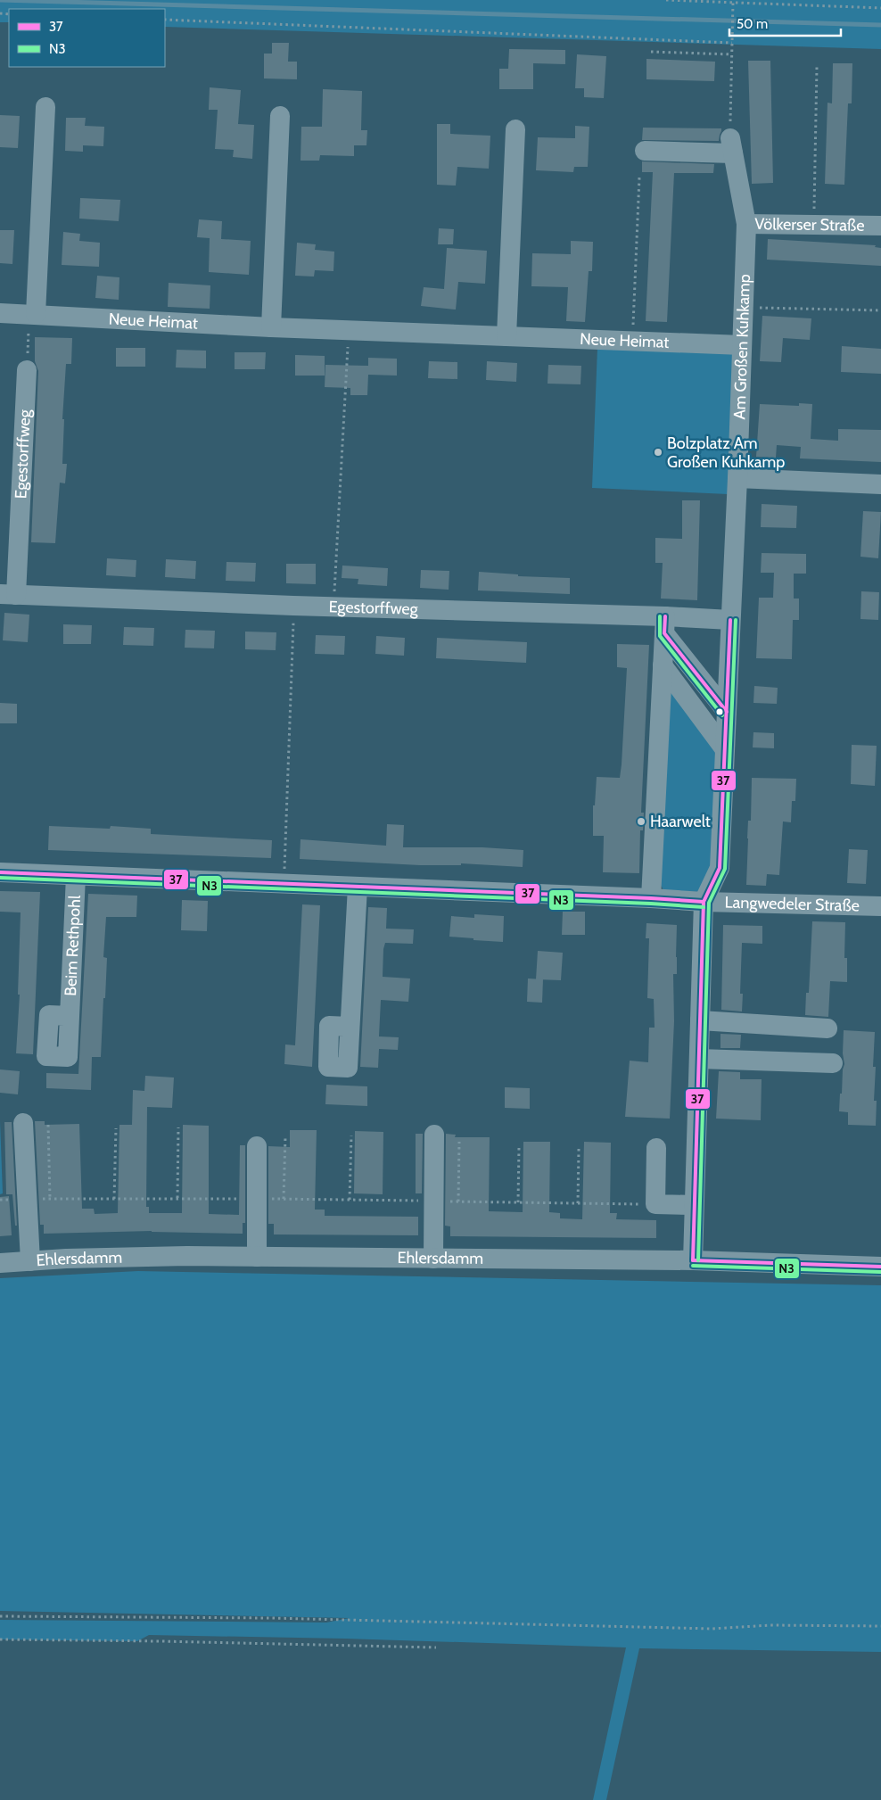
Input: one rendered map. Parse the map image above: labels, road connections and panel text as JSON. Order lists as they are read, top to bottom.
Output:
{
  "streets": {
    "street": [
      "Völkerser Straße",
      "Neue Heimat",
      "Am Großen Kuhkamp",
      "Egestorffweg",
      "Langwedeler Straße",
      "Beim Rethpohl",
      "Ehlersdamm"
    ]
  },
  "crossings": [
    ["Völkerser Straße", "Am Großen Kuhkamp"],
    ["Neue Heimat", "Am Großen Kuhkamp"],
    ["Am Großen Kuhkamp", "Egestorffweg"],
    ["Am Großen Kuhkamp", "Langwedeler Straße"],
    ["Am Großen Kuhkamp", "Beim Rethpohl"],
    ["Am Großen Kuhkamp", "Ehlersdamm"],
    ["Langwedeler Straße", "Beim Rethpohl"]
  ],
  "places": ["Bolzplatz Am Großen Kuhkamp", "Haarwelt"],
  "lines": ["transit line 37", "transit line N3"],
  "legend": ["37", "N3"],
  "scale_bar": "50 m"
}
